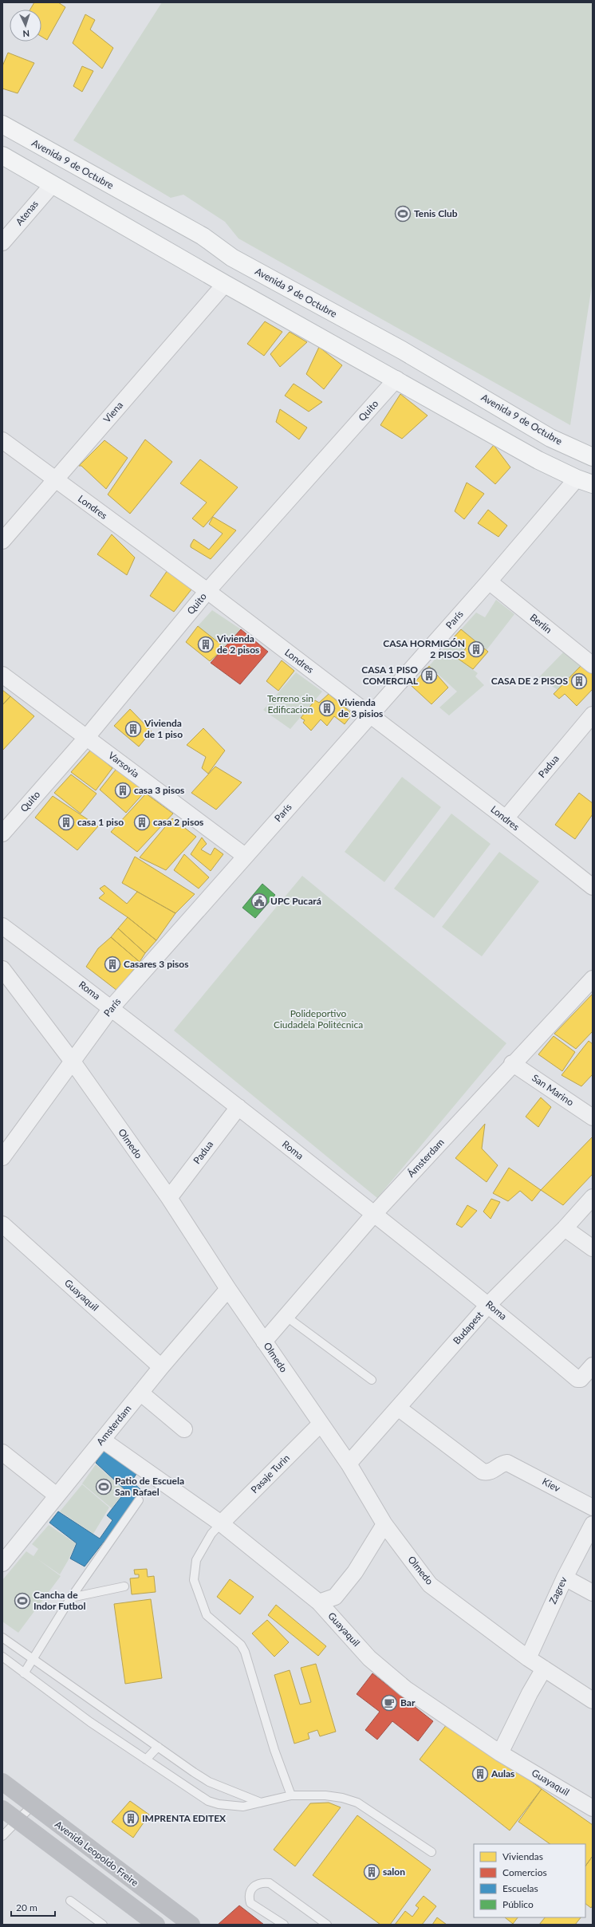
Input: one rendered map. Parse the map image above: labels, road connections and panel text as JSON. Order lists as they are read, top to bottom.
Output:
{
  "streets": {
    "main road": ["Avenida 9 de Octubre", "Avenida Leopoldo Freire"],
    "street": [
      "Atenas",
      "Quito",
      "Viena",
      "Londres",
      "París",
      "Berlín",
      "Varsovia",
      "Padua",
      "Roma",
      "San Marino",
      "Olmedo",
      "Ámsterdam",
      "Guayaquil",
      "Budapest",
      "Amsterdam",
      "Pasaje Turin",
      "Kiev",
      "Zagrev"
    ]
  },
  "crossings": [
    ["Quito", "Londres"],
    ["Quito", "Varsovia"],
    ["Viena", "Londres"],
    ["Londres", "París"],
    ["Londres", "Padua"],
    ["París", "Berlín"],
    ["París", "Varsovia"],
    ["París", "Roma"],
    ["París", "Olmedo"],
    ["Padua", "Roma"],
    ["Padua", "Olmedo"],
    ["Roma", "Ámsterdam"],
    ["Roma", "Budapest"],
    ["San Marino", "Ámsterdam"],
    ["Olmedo", "Ámsterdam"],
    ["Olmedo", "Budapest"],
    ["Olmedo", "Amsterdam"],
    ["Olmedo", "Pasaje Turin"],
    ["Olmedo", "Zagrev"],
    ["Guayaquil", "Amsterdam"],
    ["Guayaquil", "Pasaje Turin"],
    ["Budapest", "Kiev"]
  ],
  "parks": ["Terreno sin Edificacion", "Polideportivo Ciudadela Politécnica"],
  "places": {
    "sports": ["Tenis Club", "Patio de Escuela San Rafael", "Cancha de Indor Futbol"],
    "building": [
      "Vivienda de 2 pisos",
      "CASA HORMIGÓN 2 PISOS",
      "CASA 1 PISO COMERCIAL",
      "CASA DE 2 PISOS",
      "Vivienda de 3 pisios",
      "Vivienda de 1 piso",
      "casa 3 pisos",
      "casa 1 piso",
      "casa 2 pisos",
      "Casares 3 pisos",
      "Aulas",
      "IMPRENTA EDITEX",
      "salon"
    ],
    "public building": ["UPC Pucará"],
    "cafe": ["Bar"]
  },
  "legend": [
    "Viviendas",
    "Comercios",
    "Escuelas",
    "Público"
  ],
  "scale_bar": "20 m",
  "north": "bottom"
}
